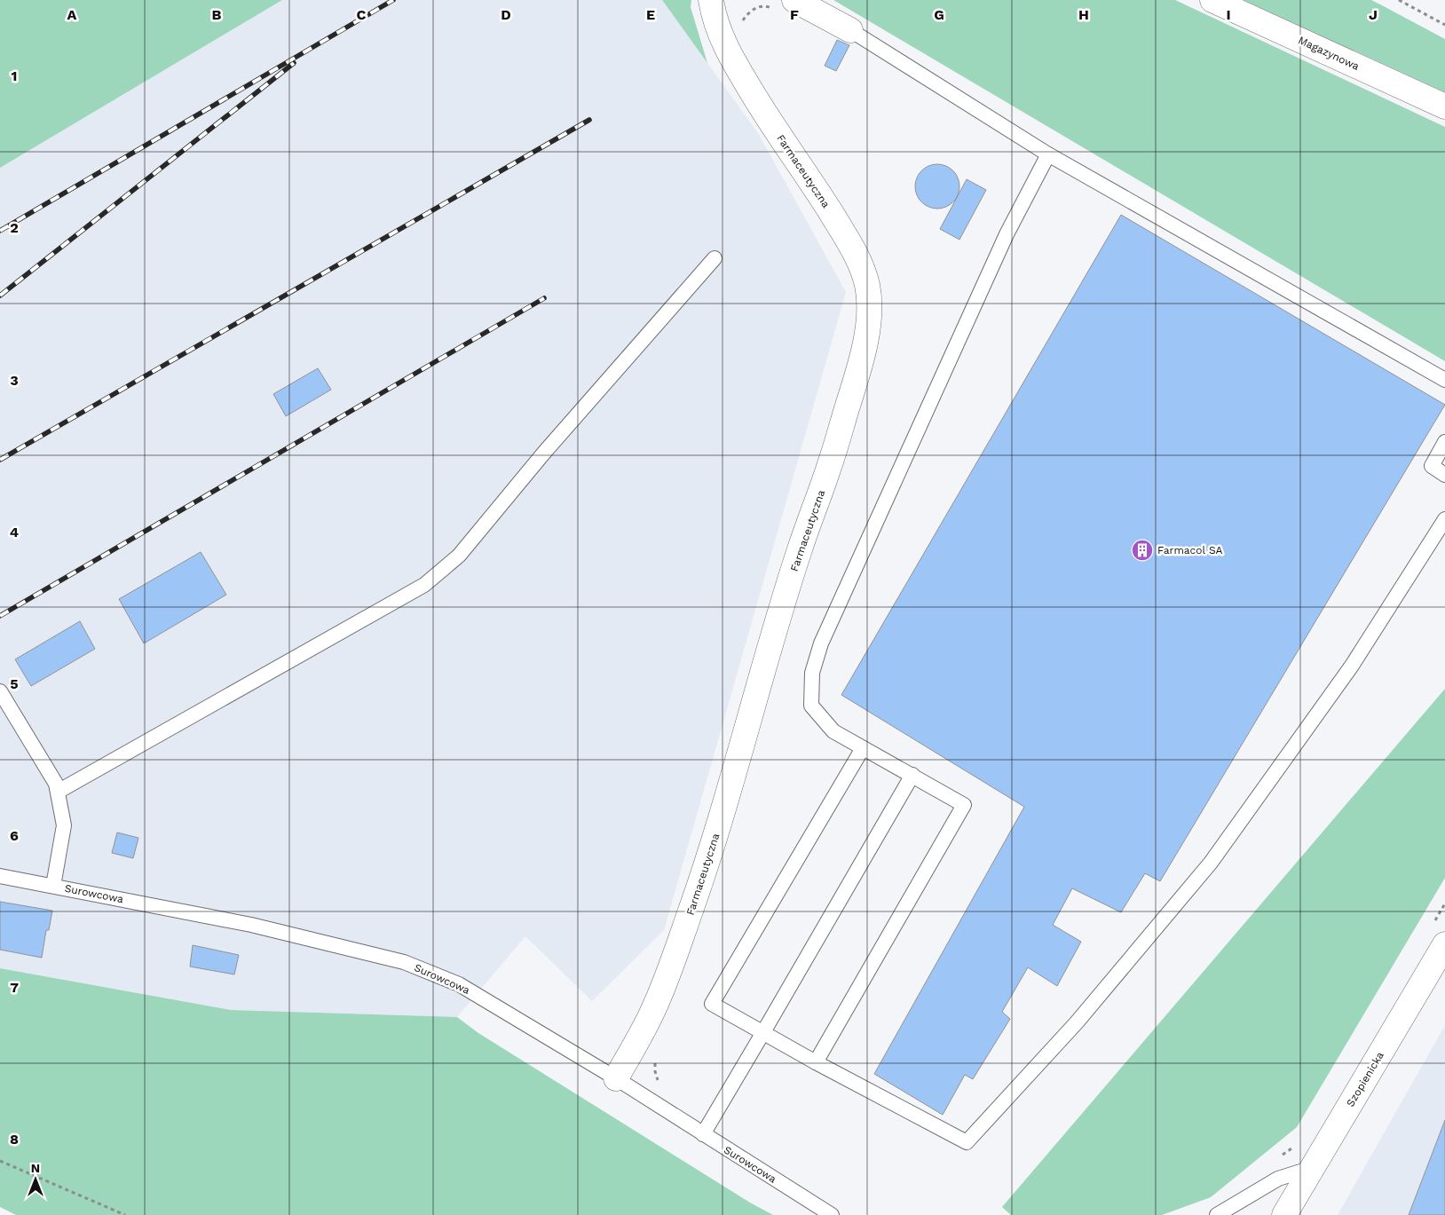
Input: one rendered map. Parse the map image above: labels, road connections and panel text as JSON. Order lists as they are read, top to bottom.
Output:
{
  "streets": {
    "street": ["Magazynowa", "Farmaceutyczna", "Szopienicka"],
    "lane": ["Surowcowa"]
  },
  "crossings": [
    ["Farmaceutyczna", "Surowcowa"]
  ],
  "places": {
    "building": ["Farmacol SA"]
  },
  "north": "top",
  "grid": {
    "columns": [
      "A",
      "B",
      "C",
      "D",
      "E",
      "F",
      "G",
      "H",
      "I",
      "J"
    ],
    "rows": [
      "1",
      "2",
      "3",
      "4",
      "5",
      "6",
      "7",
      "8"
    ]
  }
}
